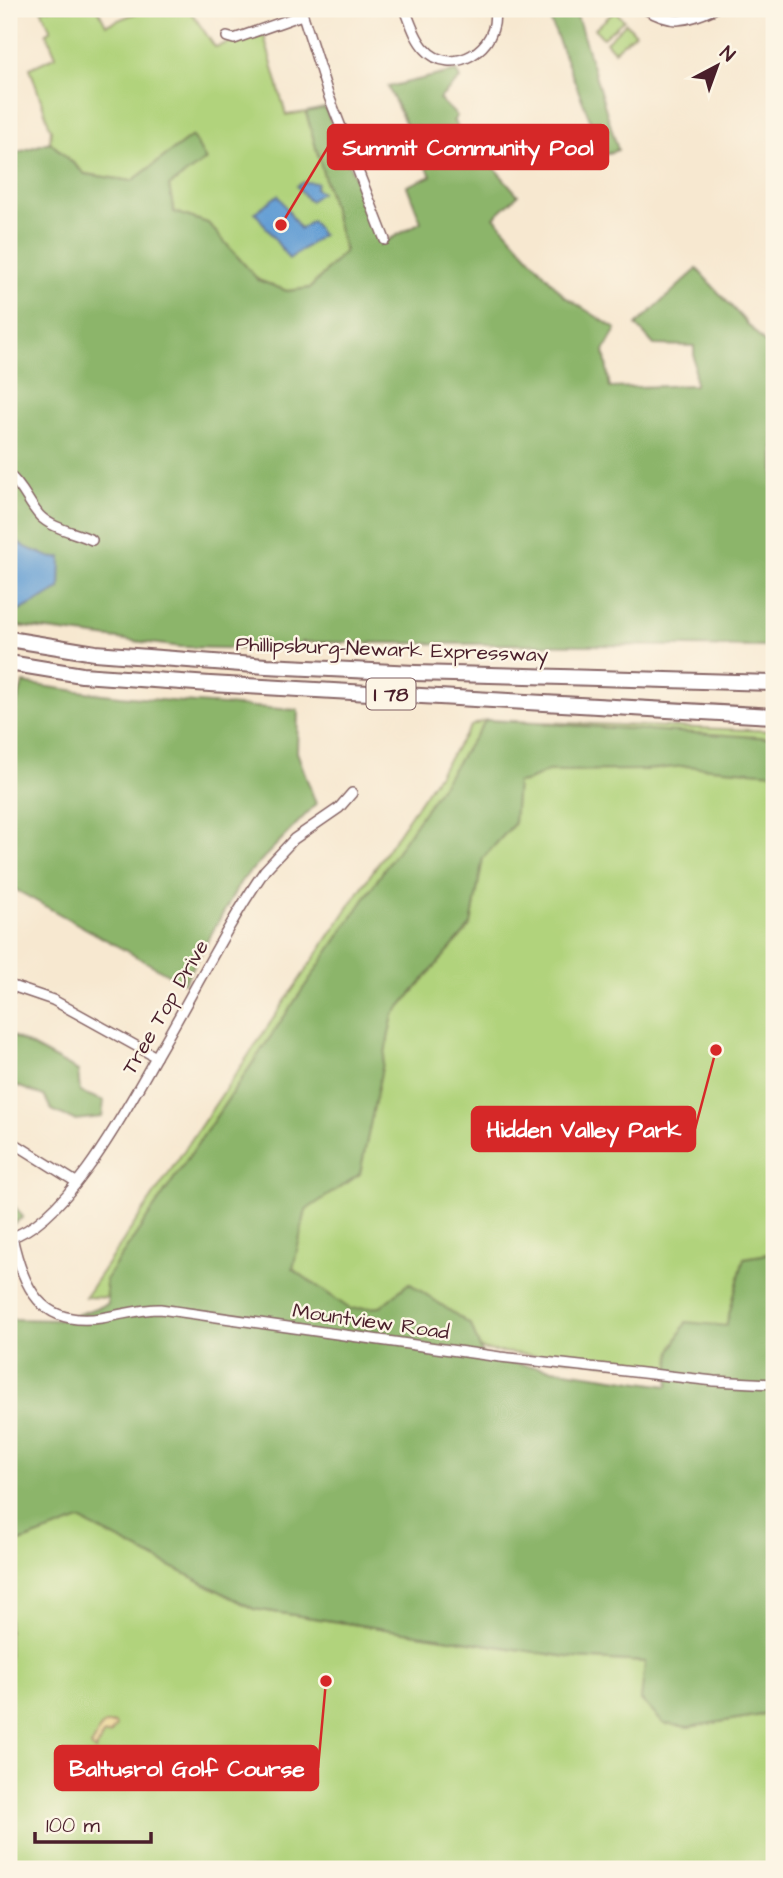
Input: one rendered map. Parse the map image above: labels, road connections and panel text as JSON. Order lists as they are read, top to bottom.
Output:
{
  "streets": {
    "highway": ["Phillipsburg-Newark Expressway", "I 78"],
    "street": ["Tree Top Drive", "Mountview Road"]
  },
  "crossings": [
    ["Tree Top Drive", "Mountview Road"]
  ],
  "places": ["Summit Community Pool", "Hidden Valley Park", "Baltusrol Golf Course"],
  "scale_bar": "100 m",
  "north": "top right"
}
